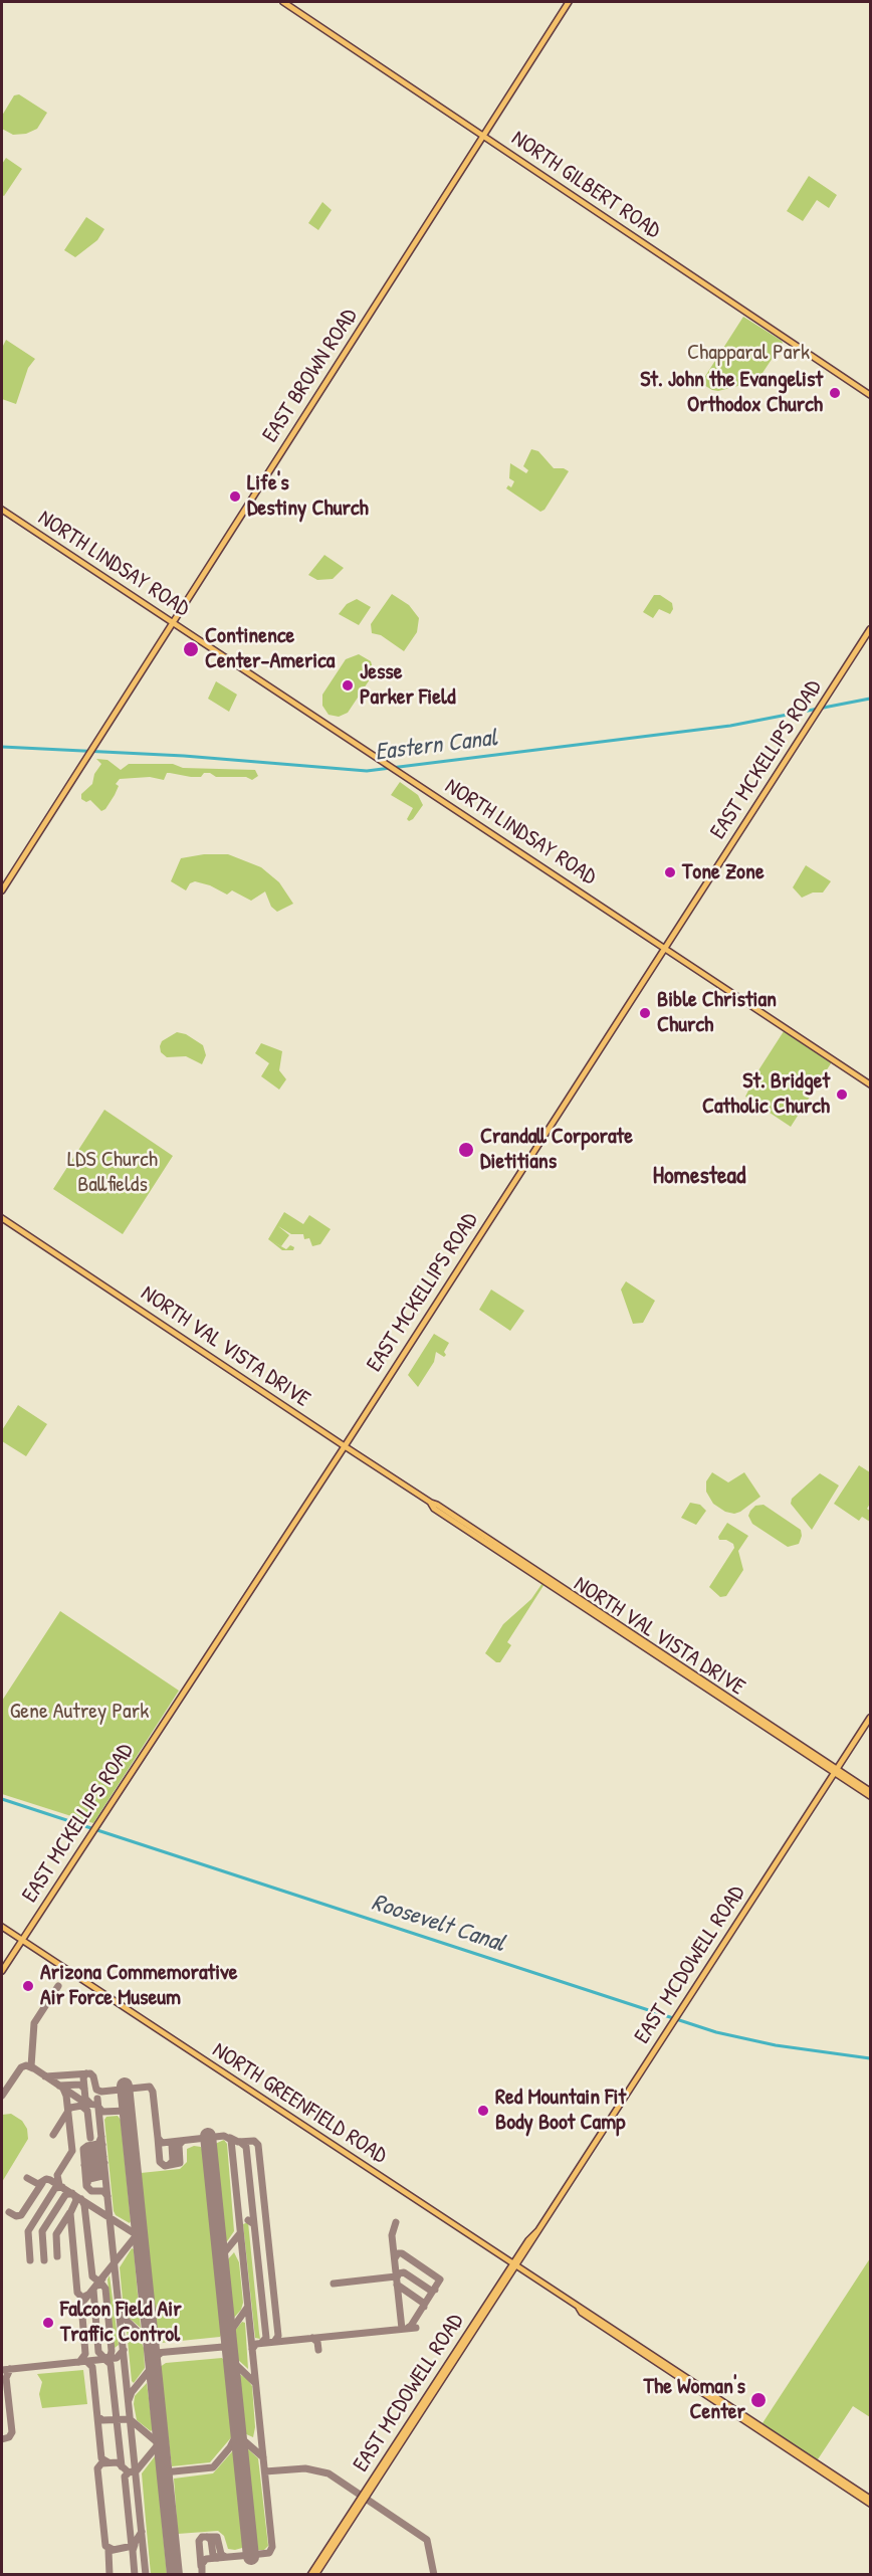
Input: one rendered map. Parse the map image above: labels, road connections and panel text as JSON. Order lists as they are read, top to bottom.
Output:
{
  "streets": {
    "main road": [
      "NORTH GILBERT ROAD",
      "EAST BROWN ROAD",
      "NORTH LINDSAY ROAD",
      "EAST MCKELLIPS ROAD",
      "NORTH VAL VISTA DRIVE",
      "EAST MCDOWELL ROAD",
      "NORTH GREENFIELD ROAD"
    ]
  },
  "crossings": [
    ["NORTH GILBERT ROAD", "EAST BROWN ROAD"],
    ["EAST BROWN ROAD", "NORTH LINDSAY ROAD"],
    ["NORTH LINDSAY ROAD", "EAST MCKELLIPS ROAD"],
    ["EAST MCKELLIPS ROAD", "NORTH VAL VISTA DRIVE"],
    ["EAST MCKELLIPS ROAD", "NORTH GREENFIELD ROAD"],
    ["NORTH VAL VISTA DRIVE", "EAST MCDOWELL ROAD"],
    ["EAST MCDOWELL ROAD", "NORTH GREENFIELD ROAD"]
  ],
  "districts": ["Homestead"],
  "water": ["Eastern Canal", "Roosevelt Canal"],
  "parks": ["Chapparal Park", "LDS Church Ballfields", "Gene Autrey Park"],
  "places": [
    "St. John the Evangelist Orthodox Church",
    "Life's Destiny Church",
    "Continence Center-America",
    "Jesse Parker Field",
    "Tone Zone",
    "Bible Christian Church",
    "St. Bridget Catholic Church",
    "Crandall Corporate Dietitians",
    "Arizona Commemorative Air Force Museum",
    "Red Mountain Fit Body Boot Camp",
    "Falcon Field Air Traffic Control",
    "The Woman's Center"
  ]
}
